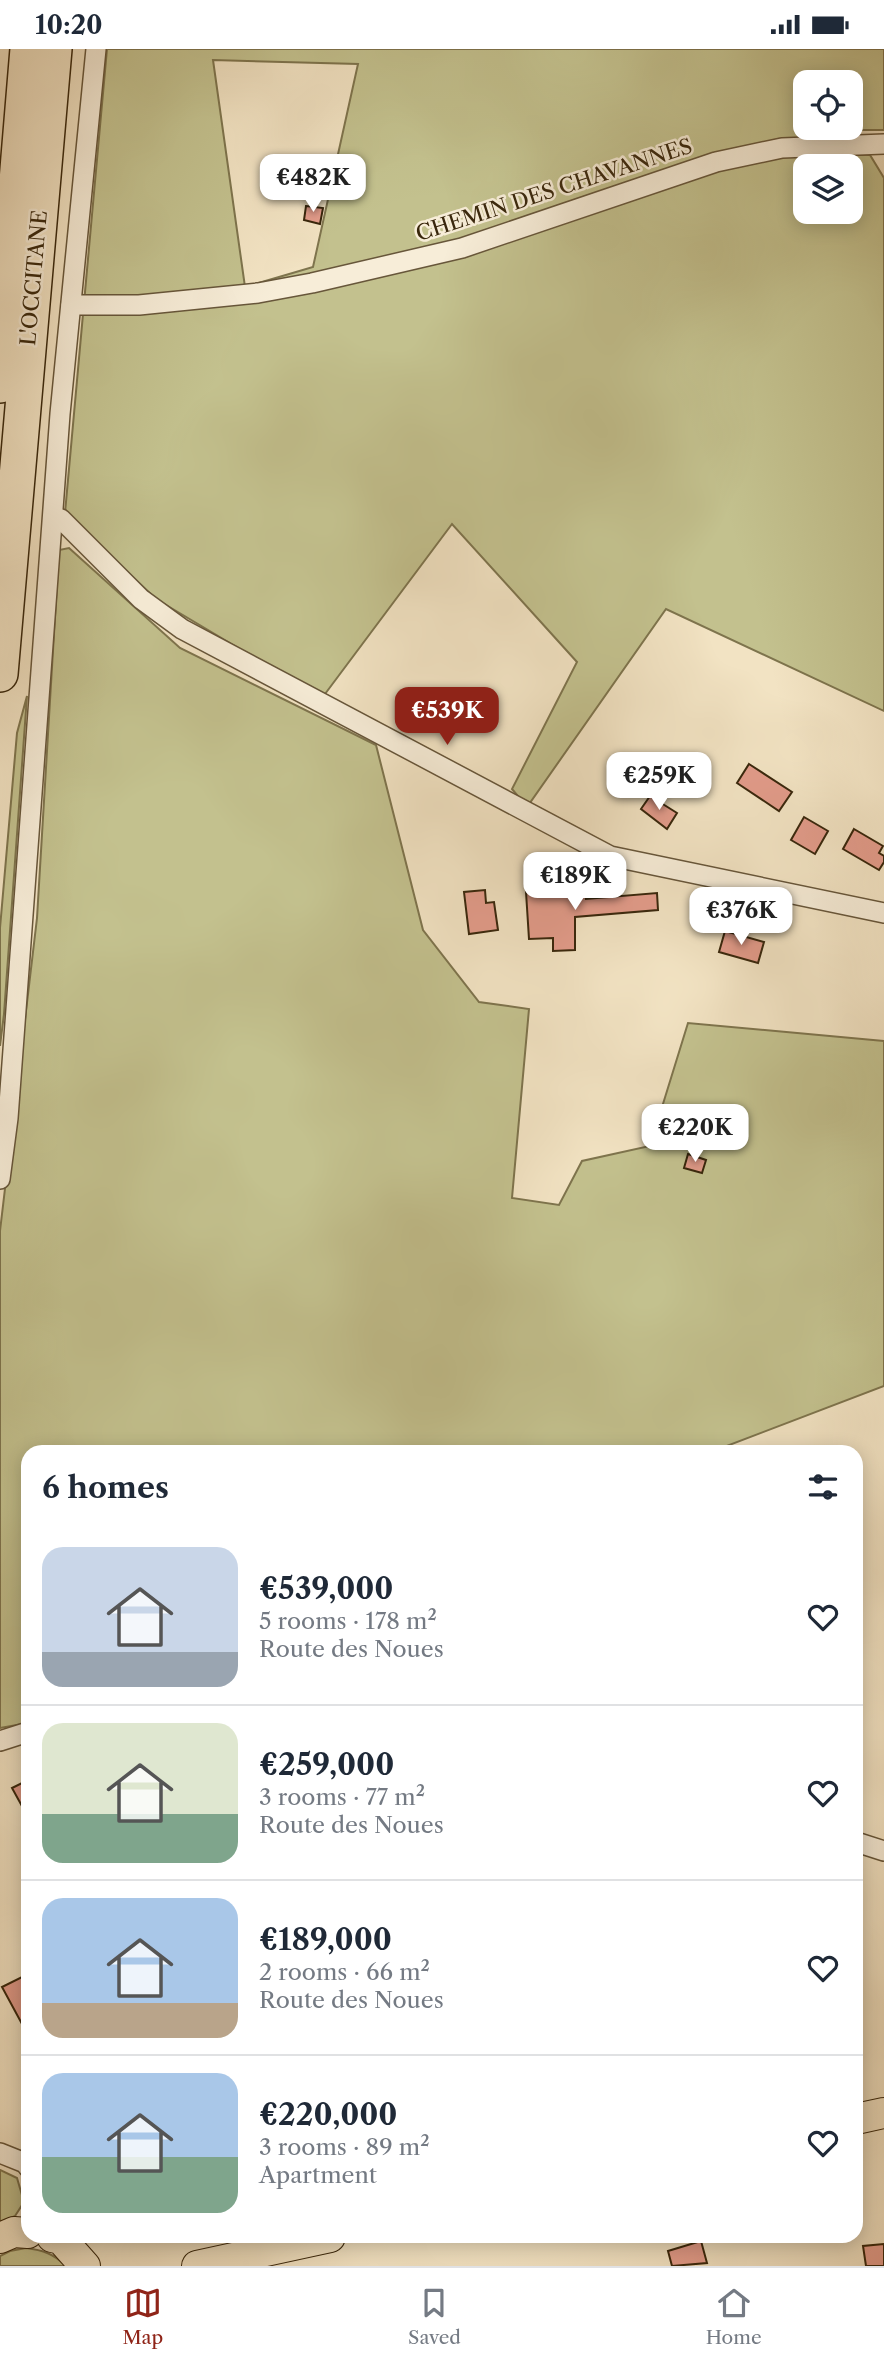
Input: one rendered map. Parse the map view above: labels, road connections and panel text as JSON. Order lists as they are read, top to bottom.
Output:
{
  "streets": {
    "highway": ["L'OCCITANE"],
    "street": ["CHEMIN DES CHAVANNES"]
  },
  "page": {
    "status": "10:20",
    "price": [
      "€482K",
      "€539K",
      "€259K",
      "€189K",
      "€376K",
      "€220K"
    ],
    "heading": "6 homes",
    "list": [
      {
        "name": "€539,000",
        "note": "5 rooms · 178 m² · Route des Noues"
      },
      {
        "name": "€259,000",
        "note": "3 rooms · 77 m² · Route des Noues"
      },
      {
        "name": "€189,000",
        "note": "2 rooms · 66 m² · Route des Noues"
      },
      {
        "name": "€220,000",
        "note": "3 rooms · 89 m² · Apartment"
      }
    ],
    "tabs": ["Map", "Saved", "Home"]
  }
}
